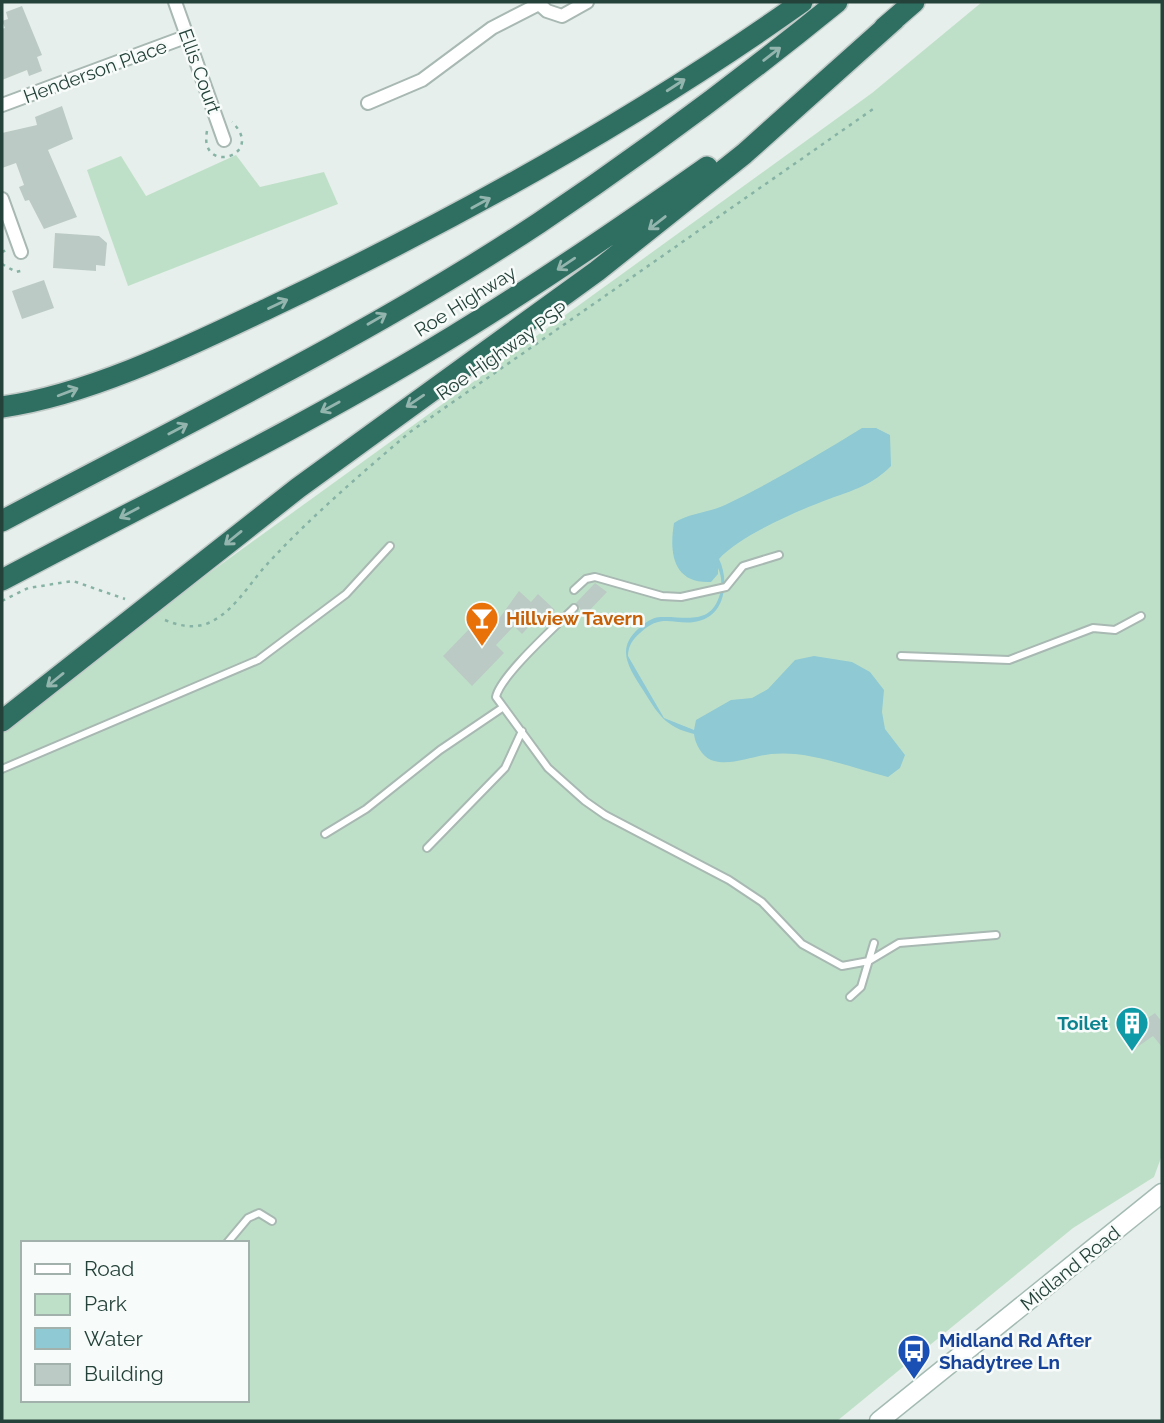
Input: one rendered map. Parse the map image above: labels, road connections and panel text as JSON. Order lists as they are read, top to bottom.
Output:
{
  "streets": {
    "highway": ["Roe Highway"],
    "main road": ["Midland Road"],
    "street": ["Henderson Place", "Ellis Court"],
    "path": ["Roe Highway PSP"]
  },
  "crossings": [
    ["Henderson Place", "Ellis Court"]
  ],
  "places": {
    "bar": ["Hillview Tavern"],
    "building": ["Toilet"],
    "bus stop": ["Midland Rd After Shadytree Ln"]
  },
  "legend": [
    "Road",
    "Park",
    "Water",
    "Building"
  ]
}
